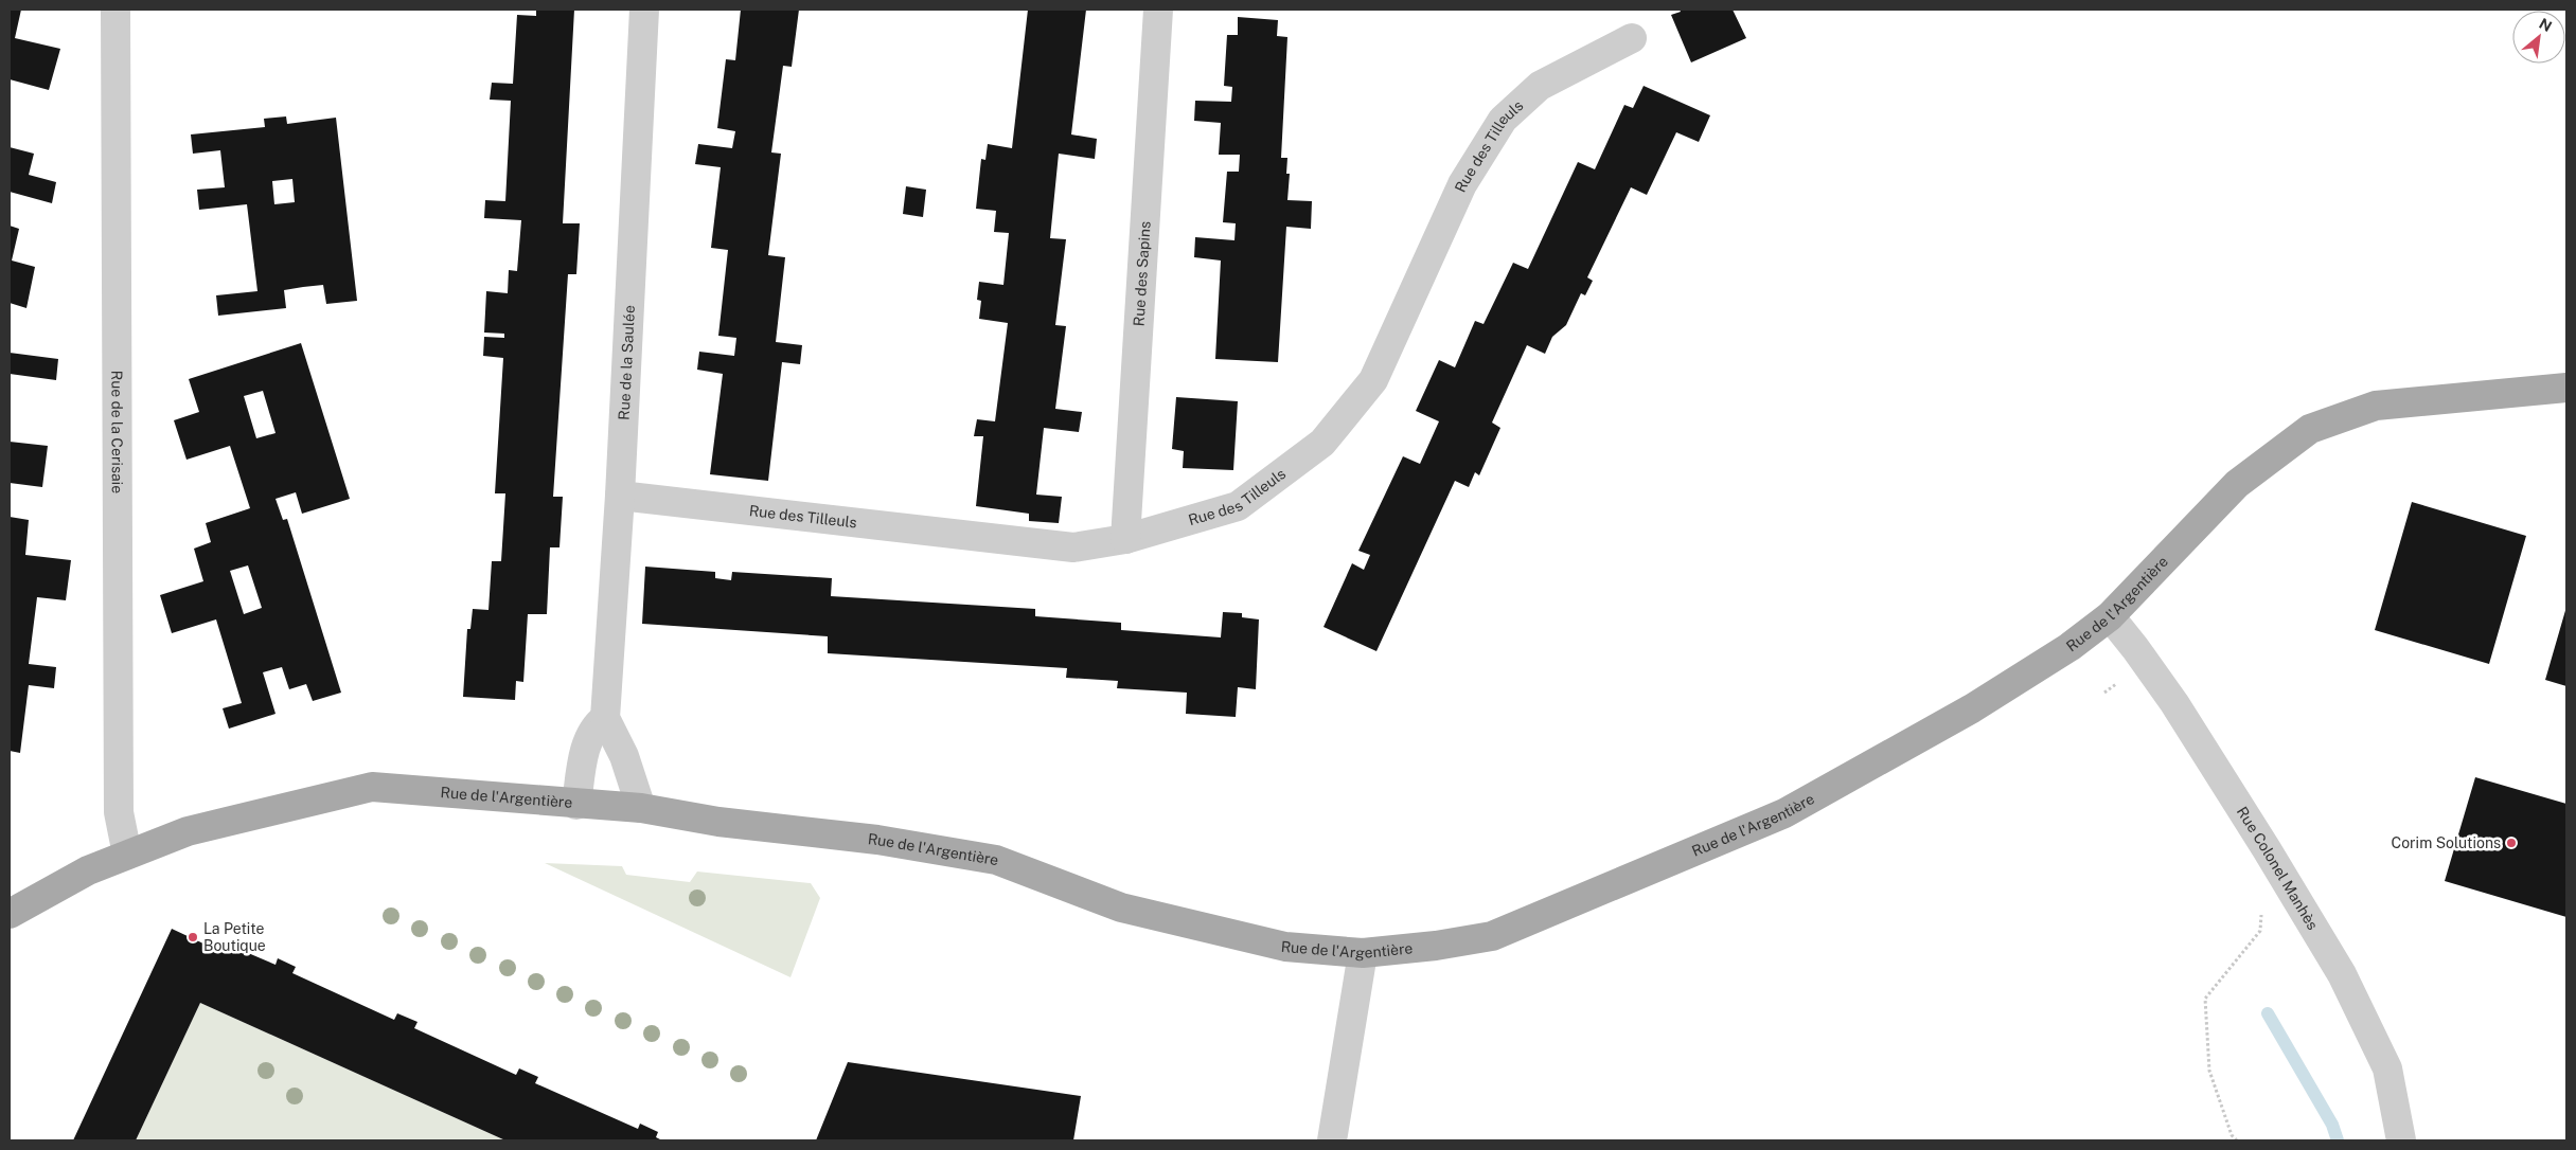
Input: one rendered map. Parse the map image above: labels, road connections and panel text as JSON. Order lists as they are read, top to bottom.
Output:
{
  "streets": {
    "main road": ["Rue de l'Argentière"],
    "street": [
      "Rue des Tilleuls",
      "Rue des Sapins",
      "Rue de la Saulée",
      "Rue de la Cerisaie",
      "Rue Colonel Manhès"
    ]
  },
  "crossings": [
    ["Rue des Tilleuls", "Rue des Sapins"],
    ["Rue des Tilleuls", "Rue de la Saulée"],
    ["Rue de la Cerisaie", "Rue de l'Argentière"],
    ["Rue de l'Argentière", "Rue Colonel Manhès"]
  ],
  "places": ["Corim Solutions", "La Petite Boutique"],
  "north": "top right"
}
